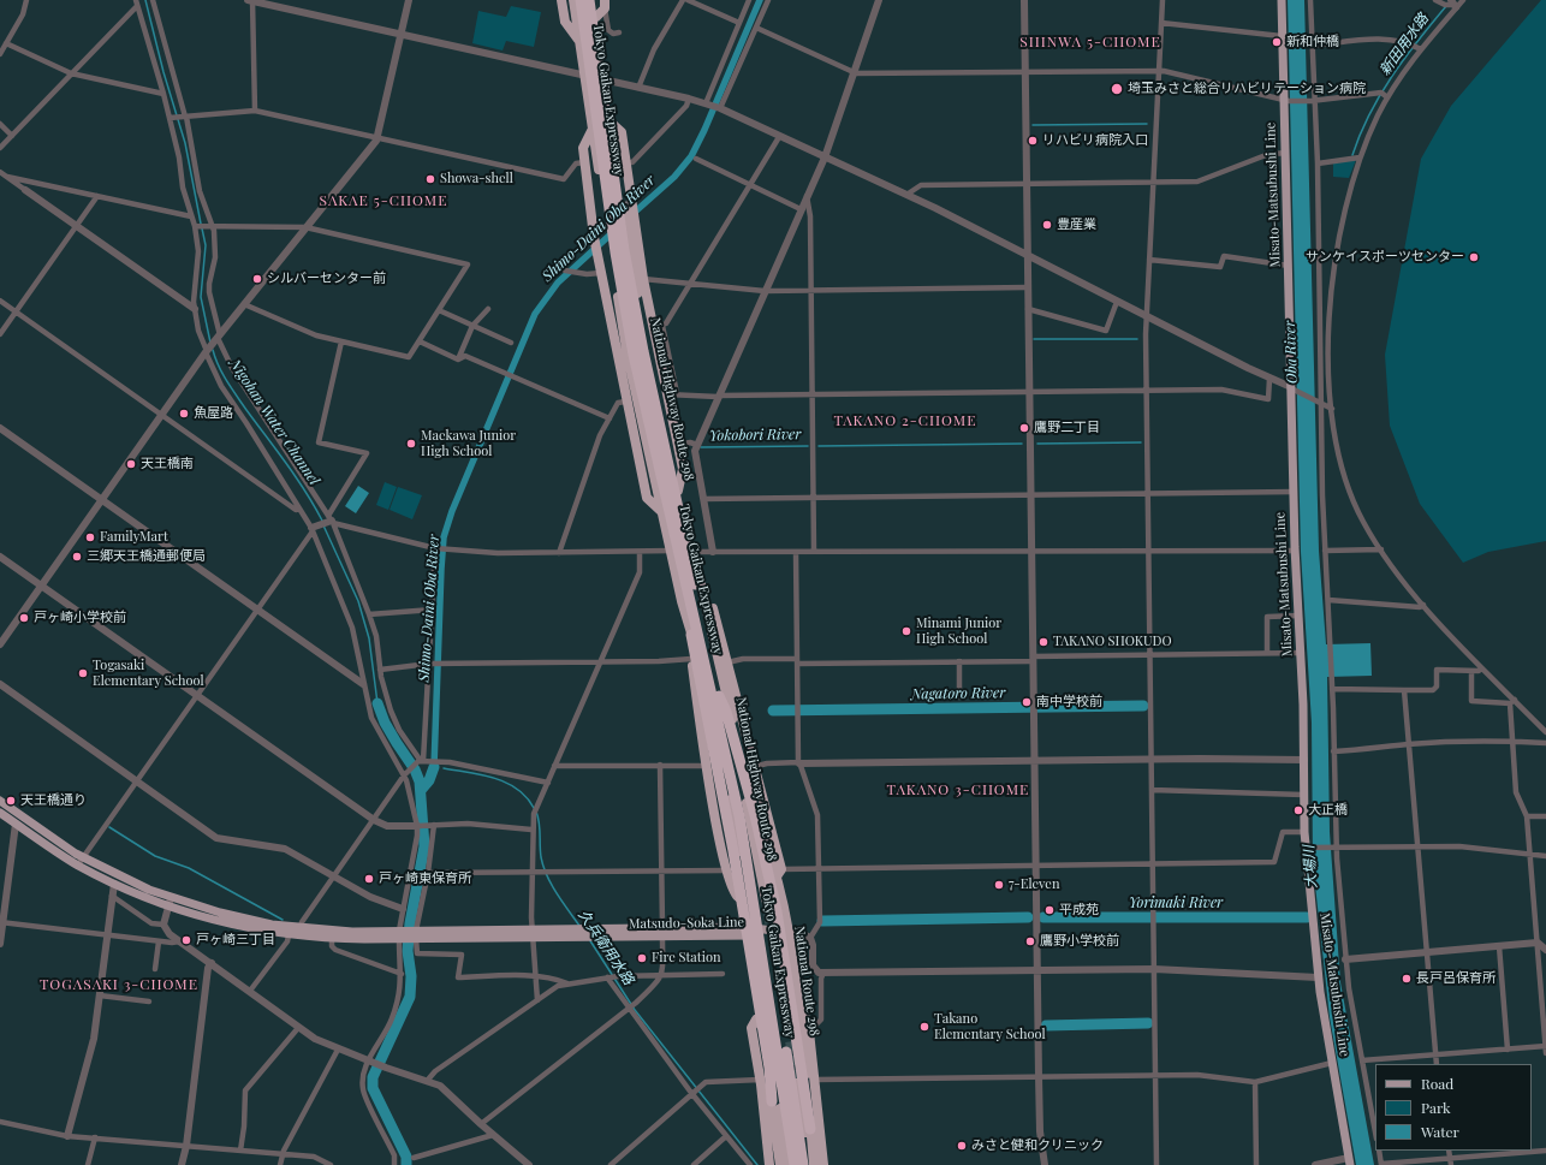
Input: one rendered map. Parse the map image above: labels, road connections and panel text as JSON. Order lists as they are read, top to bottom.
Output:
{
  "streets": {
    "highway": ["Tokyo Gaikan Expressway", "National Highway Route 298", "National Route 298"],
    "main road": ["Misato-Matsubushi Line", "Matsudo-Soka Line"]
  },
  "crossings": [
    ["National Highway Route 298", "National Route 298"],
    ["Matsudo-Soka Line", "National Route 298"]
  ],
  "districts": [
    "SHINWA 5-CHOME",
    "SAKAE 5-CHOME",
    "TAKANO 2-CHOME",
    "TAKANO 3-CHOME",
    "TOGASAKI 3-CHOME"
  ],
  "water": [
    "新田用水路",
    "Shimo-Daini Oba River",
    "Oba River",
    "Nigohan Water Channel",
    "Yokobori River",
    "Nagatoro River",
    "大場川",
    "Yorimaki River",
    "久兵衛用水路"
  ],
  "places": [
    "新和仲橋",
    "埼玉みさと総合リハビリテーション病院",
    "リハビリ病院入口",
    "Showa-shell",
    "豊産業",
    "サンケイスポーツセンター",
    "シルバーセンター前",
    "魚屋路",
    "鷹野二丁目",
    "Maekawa Junior High School",
    "天王橋南",
    "FamilyMart",
    "三郷天王橋通郵便局",
    "戸ヶ崎小学校前",
    "Minami Junior High School",
    "TAKANO SHOKUDO",
    "Togasaki Elementary School",
    "南中学校前",
    "天王橋通り",
    "大正橋",
    "戸ヶ崎東保育所",
    "7-Eleven",
    "平成苑",
    "戸ヶ崎三丁目",
    "鷹野小学校前",
    "Fire Station",
    "長戸呂保育所",
    "Takano Elementary School",
    "みさと健和クリニック"
  ],
  "legend": ["Road", "Park", "Water"]
}
